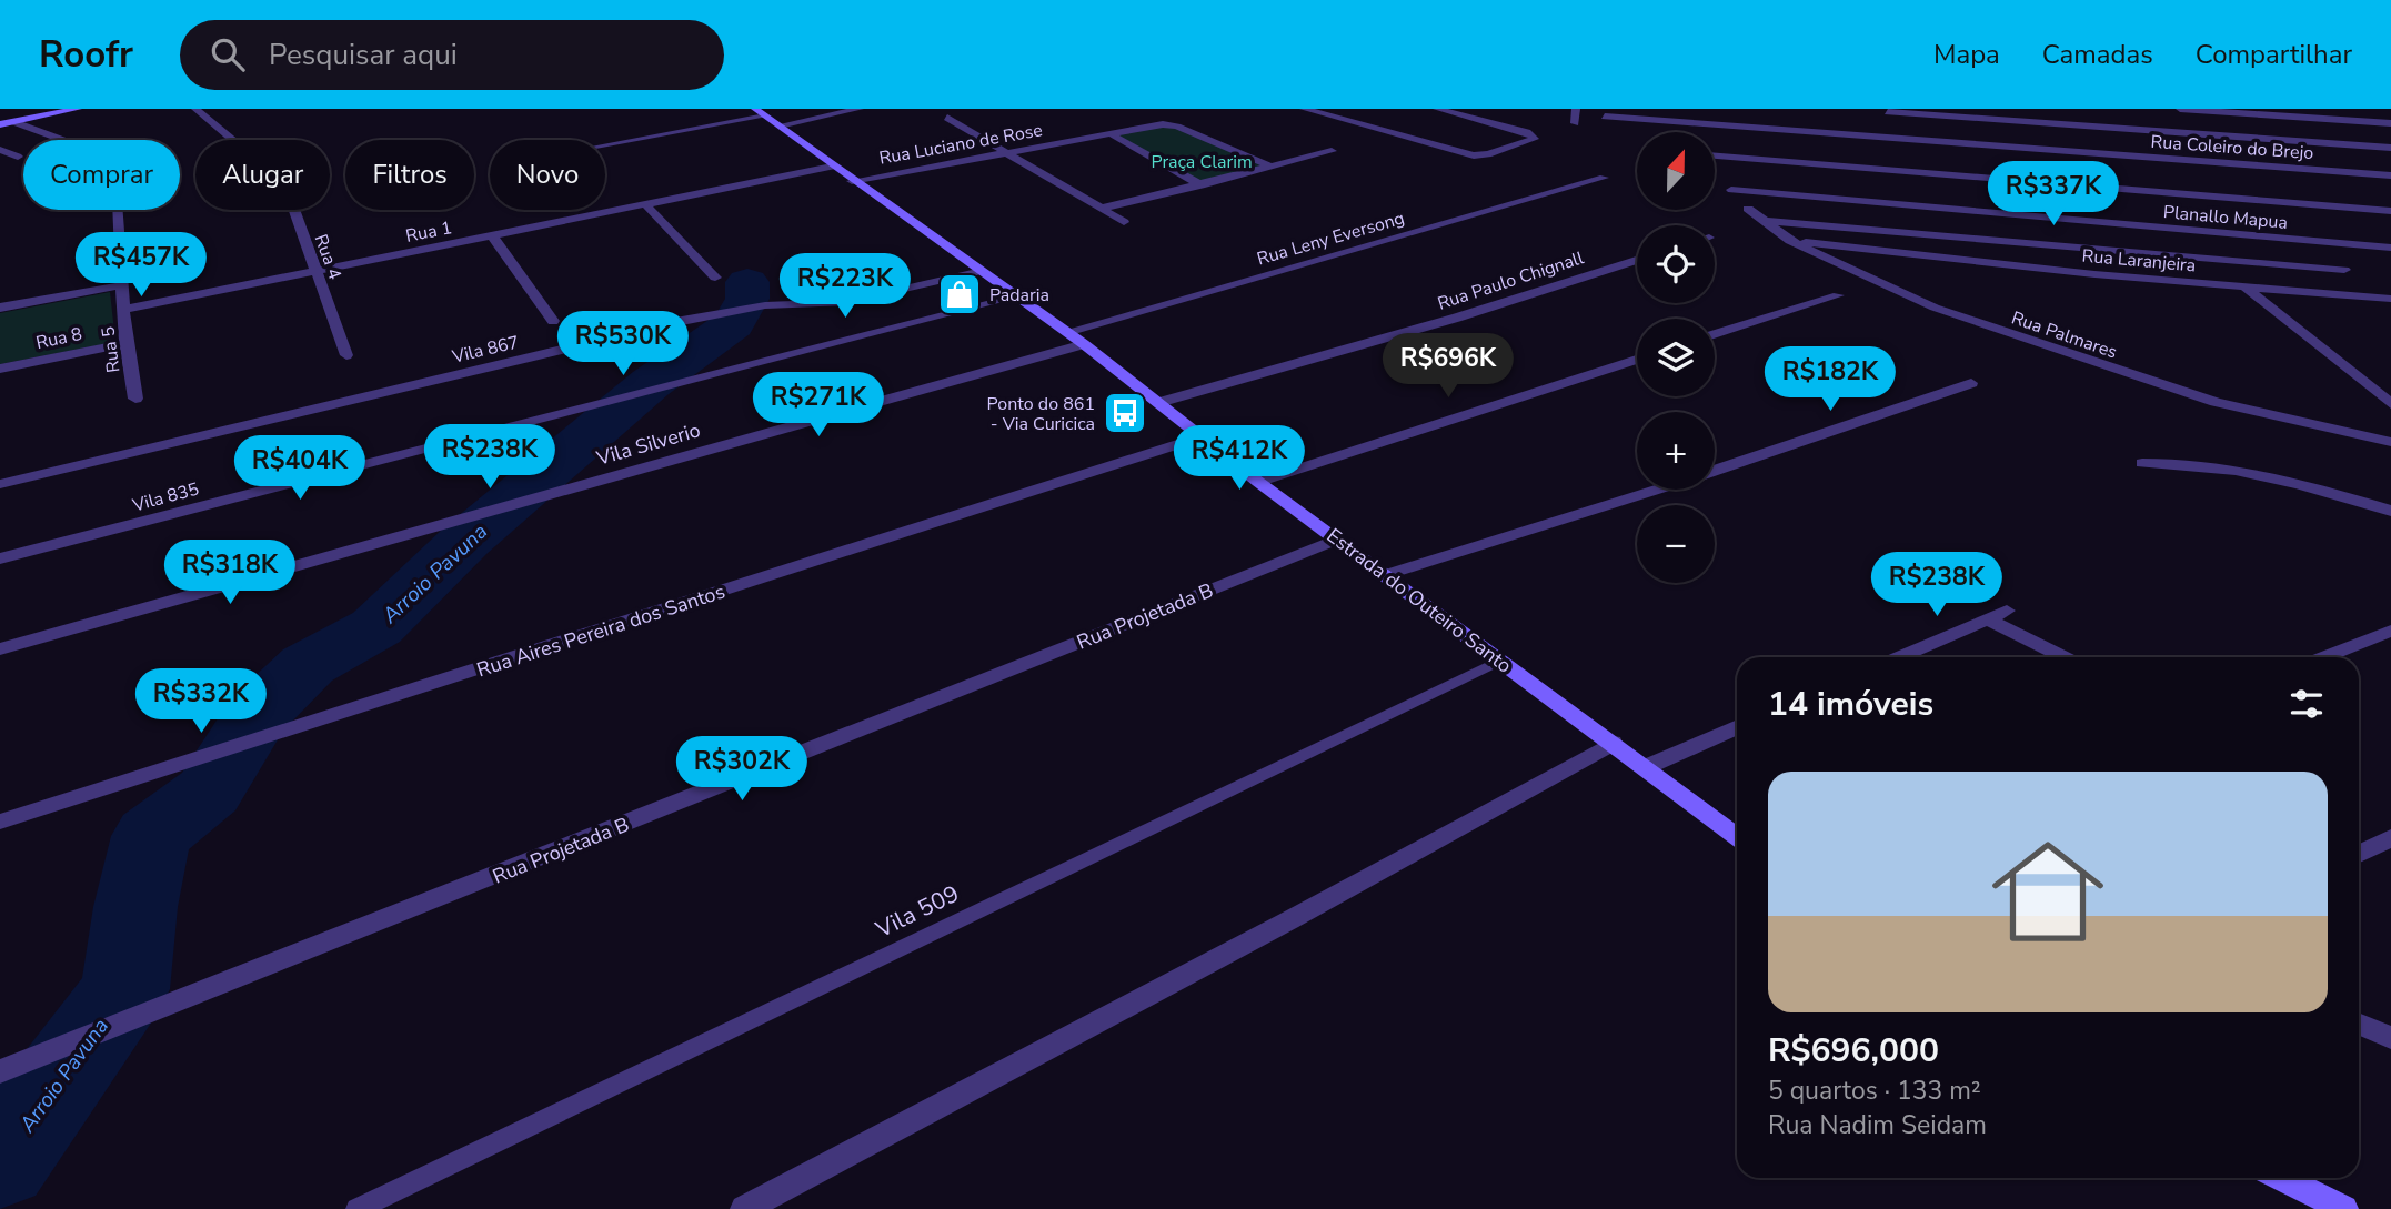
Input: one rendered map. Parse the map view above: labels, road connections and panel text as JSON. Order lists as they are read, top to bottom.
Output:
{
  "streets": {
    "street": [
      "Rua Luciano de Rose",
      "Rua Coleiro do Brejo",
      "Planallo Mapua",
      "Rua 1",
      "Rua Leny Eversong",
      "Rua 4",
      "Rua Laranjeira",
      "Rua Paulo Chignall",
      "Rua Palmares",
      "Rua 8",
      "Vila 867",
      "Rua 5",
      "Vila Silverio",
      "Vila 835",
      "Estrada do Outeiro Santo",
      "Rua Projetada B",
      "Rua Aires Pereira dos Santos"
    ],
    "lane": ["Vila 509"]
  },
  "crossings": [
    ["Rua Luciano de Rose", "Estrada do Outeiro Santo"],
    ["Rua 1", "Rua 4"],
    ["Rua 1", "Rua 5"],
    ["Rua 1", "Estrada do Outeiro Santo"],
    ["Rua Leny Eversong", "Estrada do Outeiro Santo"],
    ["Rua Laranjeira", "Rua Palmares"],
    ["Rua Paulo Chignall", "Estrada do Outeiro Santo"],
    ["Rua 8", "Rua 5"],
    ["Vila 867", "Estrada do Outeiro Santo"],
    ["Vila Silverio", "Estrada do Outeiro Santo"],
    ["Vila 835", "Estrada do Outeiro Santo"],
    ["Estrada do Outeiro Santo", "Rua Projetada B"],
    ["Estrada do Outeiro Santo", "Rua Aires Pereira dos Santos"],
    ["Estrada do Outeiro Santo", "Vila 509"]
  ],
  "water": ["Arroio Pavuna"],
  "parks": ["Praça Clarim"],
  "places": {
    "shop": ["Padaria"],
    "bus stop": ["Ponto do 861 - Via Curicica"]
  },
  "north": "top",
  "page": {
    "header": "Roofr",
    "search": "Pesquisar aqui",
    "nav": ["Mapa", "Camadas", "Compartilhar"],
    "map_buttons": ["+", "−"],
    "chip": [
      "Comprar",
      "Alugar",
      "Filtros",
      "Novo"
    ],
    "price": [
      "R$337K",
      "R$457K",
      "R$223K",
      "R$530K",
      "R$696K",
      "R$182K",
      "R$271K",
      "R$238K",
      "R$412K",
      "R$404K",
      "R$318K",
      "R$238K",
      "R$332K",
      "R$302K"
    ],
    "heading": "14 imóveis",
    "list": [
      {
        "name": "R$696,000",
        "note": "5 quartos · 133 m² · Rua Nadim Seidam"
      }
    ]
  }
}
